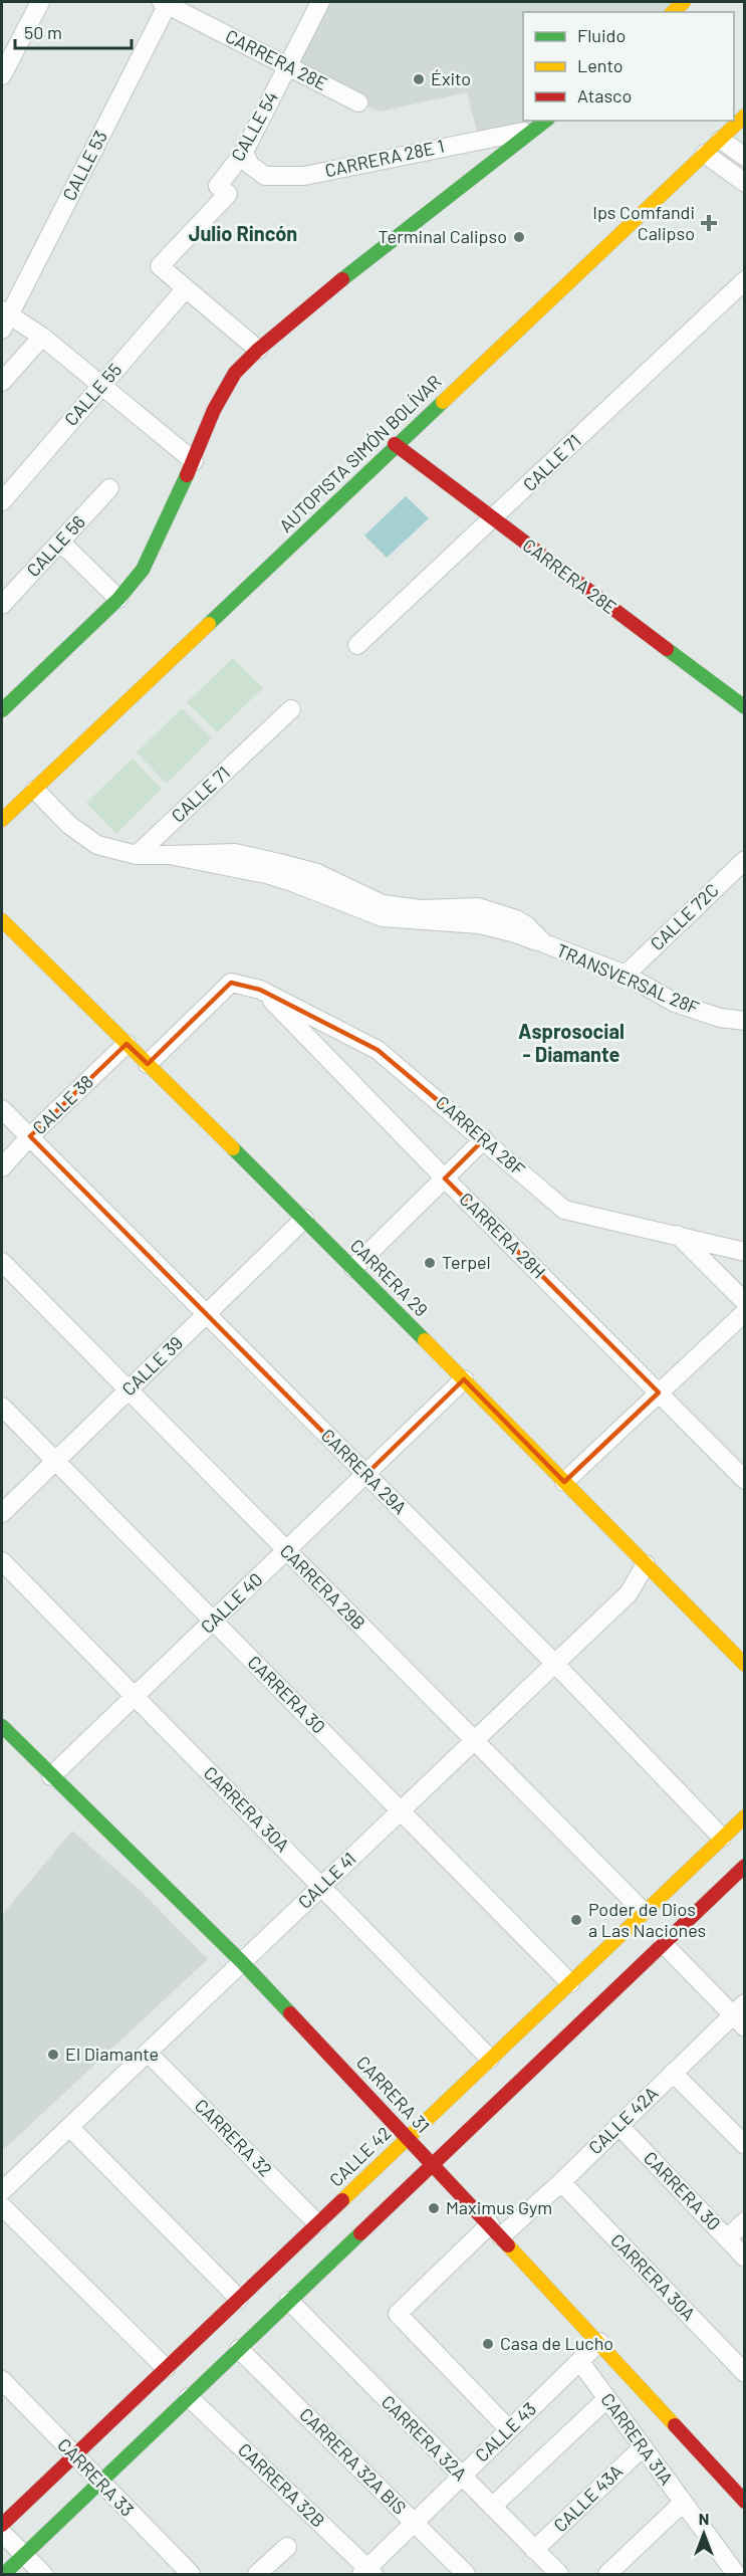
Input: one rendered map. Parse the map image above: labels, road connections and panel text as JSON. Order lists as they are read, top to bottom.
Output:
{
  "streets": {
    "main road": [
      "CARRERA 28E",
      "AUTOPISTA SIMÓN BOLÍVAR",
      "CARRERA 29",
      "CARRERA 31",
      "CALLE 42"
    ],
    "street": [
      "CALLE 54",
      "CARRERA 28E 1",
      "CALLE 53",
      "CALLE 55",
      "CALLE 71",
      "CALLE 56",
      "CALLE 72C",
      "TRANSVERSAL 28F",
      "CALLE 38",
      "CARRERA 28F",
      "CARRERA 28H",
      "CALLE 39",
      "CARRERA 29A",
      "CARRERA 29B",
      "CALLE 40",
      "CARRERA 30",
      "CARRERA 30A",
      "CALLE 41",
      "CALLE 42A",
      "CARRERA 32",
      "CALLE 43",
      "CARRERA 32A",
      "CARRERA 31A",
      "CARRERA 32A BIS",
      "CARRERA 33",
      "CARRERA 32B",
      "CALLE 43A"
    ]
  },
  "crossings": [
    ["CARRERA 28E", "CALLE 54"],
    ["CARRERA 28E", "CALLE 53"],
    ["CARRERA 28E", "AUTOPISTA SIMÓN BOLÍVAR"],
    ["CARRERA 28E", "CALLE 71"],
    ["CALLE 54", "CARRERA 28E 1"],
    ["CALLE 54", "CALLE 55"],
    ["CALLE 71", "TRANSVERSAL 28F"],
    ["CALLE 72C", "TRANSVERSAL 28F"],
    ["CALLE 38", "CARRERA 29"],
    ["CALLE 38", "CARRERA 29A"],
    ["CARRERA 28F", "CARRERA 28H"],
    ["CARRERA 28F", "CARRERA 29"],
    ["CARRERA 29", "CALLE 39"],
    ["CARRERA 29", "CALLE 40"],
    ["CARRERA 29", "CALLE 41"],
    ["CALLE 39", "CARRERA 29A"],
    ["CALLE 39", "CARRERA 29B"],
    ["CALLE 39", "CARRERA 30"],
    ["CARRERA 29A", "CALLE 40"],
    ["CARRERA 29A", "CALLE 41"],
    ["CARRERA 29A", "CALLE 42"],
    ["CARRERA 29B", "CALLE 40"],
    ["CARRERA 29B", "CALLE 41"],
    ["CARRERA 29B", "CALLE 42"],
    ["CALLE 40", "CARRERA 30"],
    ["CALLE 40", "CARRERA 30A"],
    ["CALLE 40", "CARRERA 31"],
    ["CARRERA 30", "CALLE 41"],
    ["CARRERA 30", "CALLE 42A"],
    ["CARRERA 30", "CALLE 42"],
    ["CARRERA 30A", "CALLE 41"],
    ["CARRERA 30A", "CALLE 42A"],
    ["CARRERA 30A", "CALLE 42"],
    ["CALLE 41", "CARRERA 31"],
    ["CALLE 41", "CARRERA 32"],
    ["CARRERA 31", "CALLE 42A"],
    ["CARRERA 31", "CALLE 42"],
    ["CARRERA 31", "CALLE 43"],
    ["CALLE 42A", "CALLE 43"],
    ["CARRERA 32", "CALLE 42"],
    ["CALLE 42", "CARRERA 33"],
    ["CALLE 43", "CARRERA 32A"],
    ["CALLE 43", "CARRERA 31A"],
    ["CALLE 43", "CARRERA 32A BIS"],
    ["CALLE 43", "CARRERA 32B"],
    ["CARRERA 32A", "CALLE 43A"],
    ["CARRERA 31A", "CALLE 43A"]
  ],
  "districts": ["Julio Rincón", "Asprosocial - Diamante"],
  "places": {
    "other": [
      "Éxito",
      "Terminal Calipso",
      "Terpel",
      "Poder de Dios a Las Naciones",
      "El Diamante",
      "Maximus Gym",
      "Casa de Lucho"
    ],
    "health": ["Ips Comfandi Calipso"]
  },
  "legend": ["Fluido", "Lento", "Atasco"],
  "scale_bar": "50 m",
  "north": "top"
}
